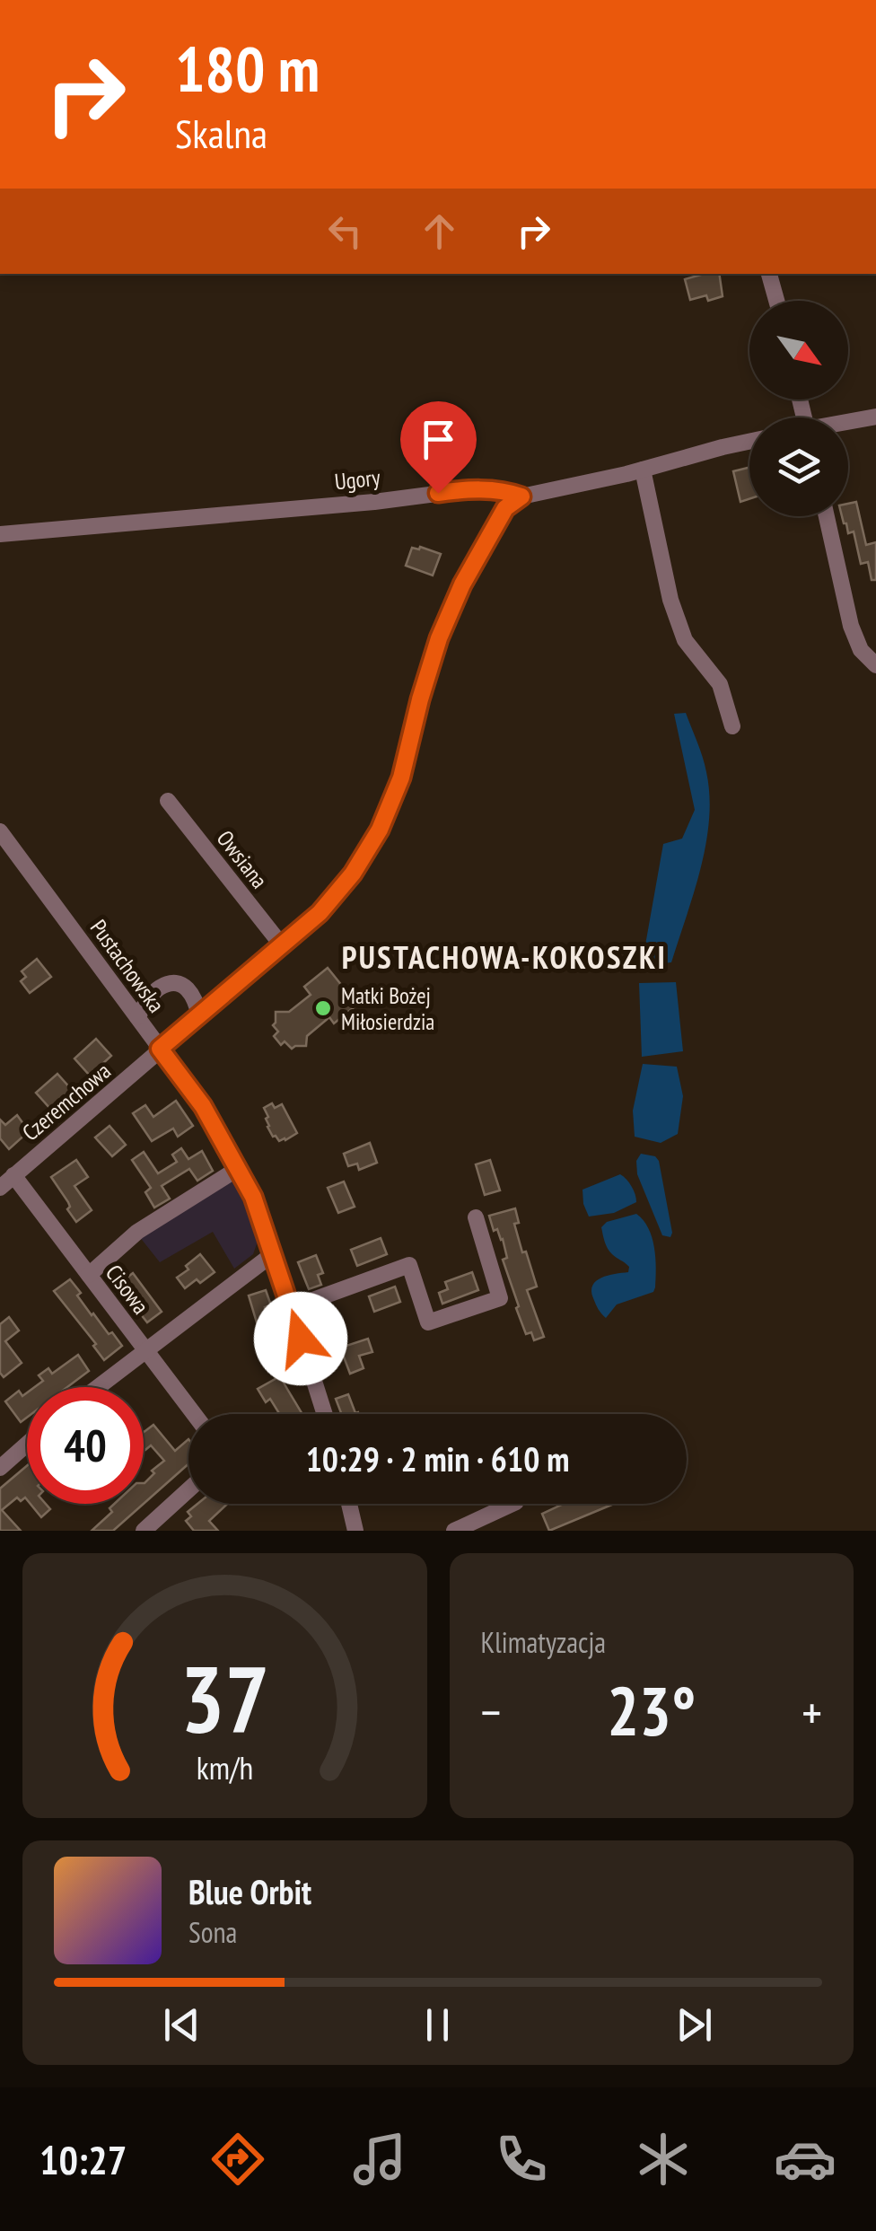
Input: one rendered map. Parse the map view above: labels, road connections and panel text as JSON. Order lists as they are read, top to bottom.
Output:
{
  "streets": {
    "street": [
      "Ugory",
      "Owsiana",
      "Pustachowska",
      "Czeremchowa",
      "Cisowa"
    ]
  },
  "crossings": [
    ["Pustachowska", "Czeremchowa"],
    ["Czeremchowa", "Cisowa"]
  ],
  "districts": ["PUSTACHOWA-KOKOSZKI"],
  "places": ["Matki Bożej Miłosierdzia"],
  "north": "bottom right",
  "page": {
    "turn": ["180 m", "Skalna"],
    "limit": "40",
    "trip": "10:29 · 2 min · 610 m",
    "tile": "Klimatyzacja",
    "heat": ["−", "23°", "+"],
    "song": ["Blue Orbit", "Sona"],
    "tabs": "10:27",
    "gauge": ["37", "km/h"]
  }
}
